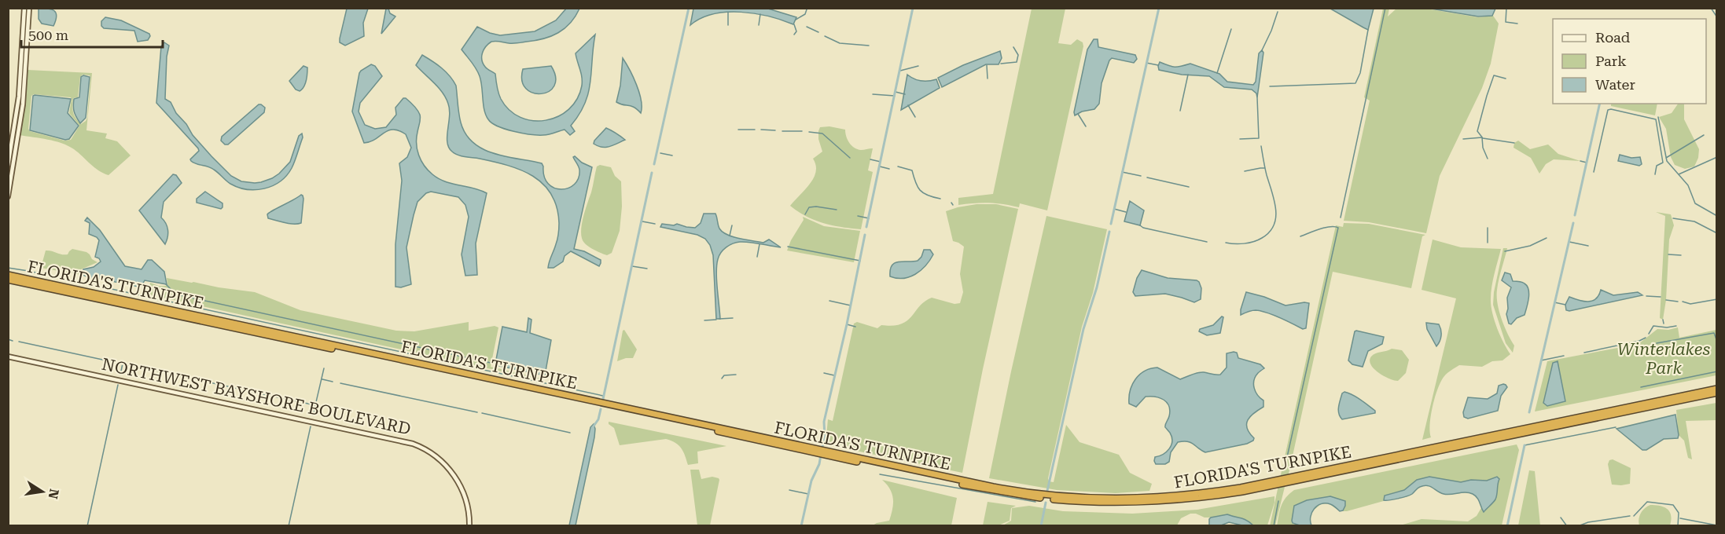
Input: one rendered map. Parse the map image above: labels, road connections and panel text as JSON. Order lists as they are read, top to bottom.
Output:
{
  "streets": {
    "highway": ["FLORIDA'S TURNPIKE"],
    "main road": ["NORTHWEST BAYSHORE BOULEVARD"]
  },
  "parks": ["Winterlakes Park"],
  "legend": ["Road", "Park", "Water"],
  "scale_bar": "500 m",
  "north": "right"
}
